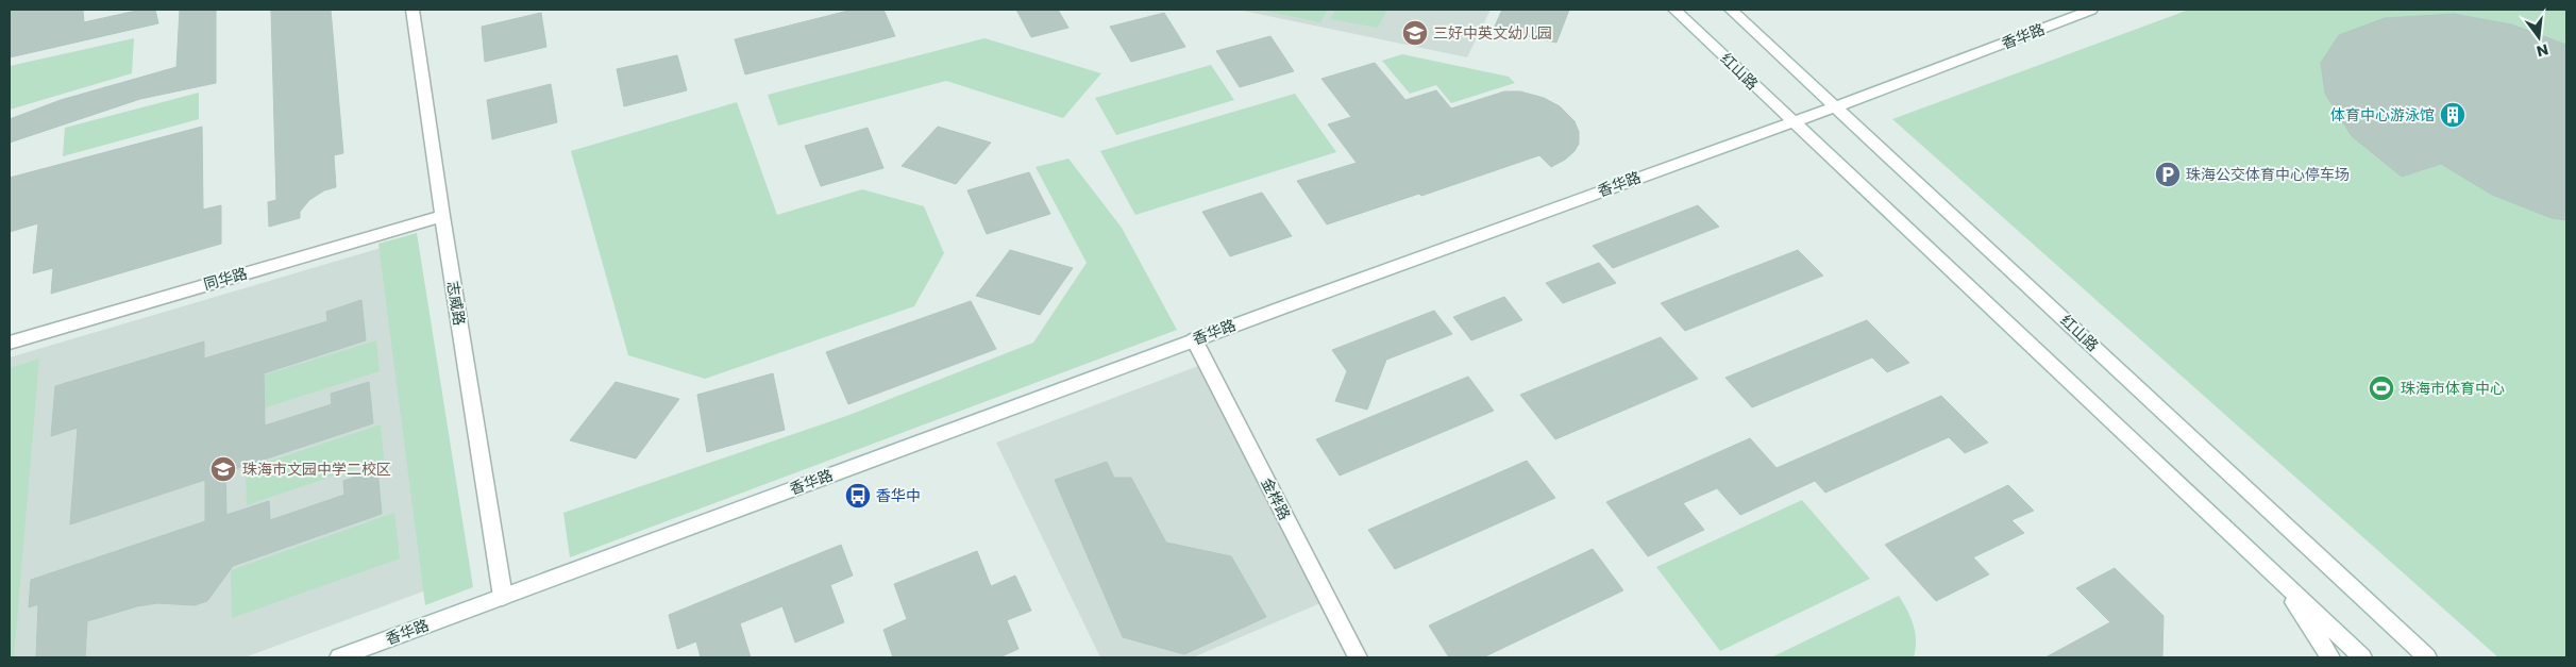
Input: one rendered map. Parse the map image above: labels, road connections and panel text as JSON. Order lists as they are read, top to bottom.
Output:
{
  "streets": {
    "street": [
      "香华路",
      "红山路",
      "同华路",
      "志威路",
      "金桦路"
    ]
  },
  "crossings": [
    ["香华路", "红山路"],
    ["香华路", "志威路"],
    ["香华路", "金桦路"],
    ["同华路", "志威路"]
  ],
  "places": {
    "school or university": ["三好中英文幼儿园", "珠海市文园中学二校区"],
    "building": ["体育中心游泳馆"],
    "parking": ["珠海公交体育中心停车场"],
    "sports": ["珠海市体育中心"],
    "bus stop": ["香华中"]
  },
  "north": "bottom"
}
